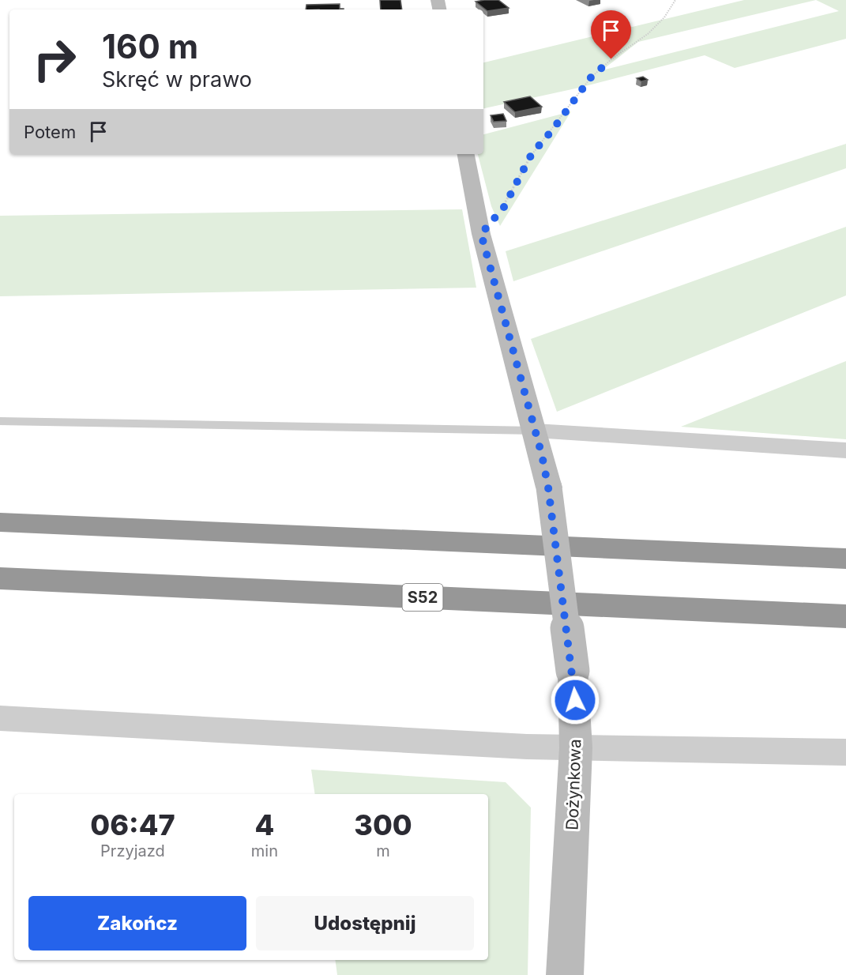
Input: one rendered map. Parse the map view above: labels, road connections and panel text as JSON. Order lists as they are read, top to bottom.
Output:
{
  "streets": {
    "highway": ["S52"],
    "street": ["Dożynkowa"]
  },
  "page": {
    "turn": ["160 m", "Skręć w prawo"],
    "then": "Potem",
    "eta": [
      "06:47",
      "Przyjazd",
      "4",
      "min",
      "300",
      "m"
    ],
    "buttons": ["Zakończ", "Udostępnij"]
  }
}
